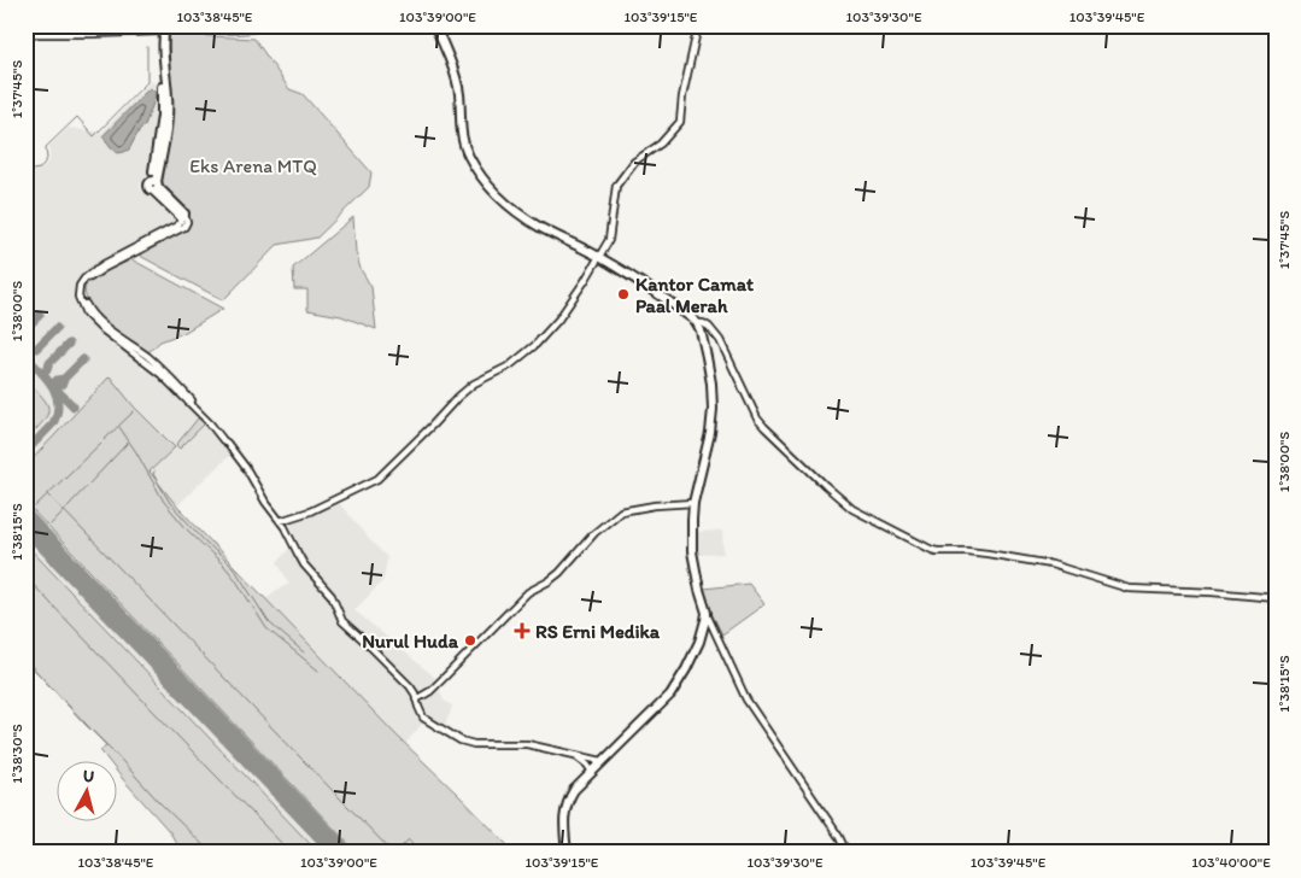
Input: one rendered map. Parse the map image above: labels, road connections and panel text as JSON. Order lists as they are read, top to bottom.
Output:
{
  "parks": ["Eks Arena MTQ"],
  "places": {
    "other": ["Kantor Camat Paal Merah", "Nurul Huda"],
    "health": ["RS Erni Medika"]
  },
  "north": "top",
  "coordinates": [
    "103°38'45\"E",
    "103°39'00\"E",
    "103°39'15\"E",
    "103°39'30\"E",
    "103°39'45\"E",
    "1°37'45\"S",
    "1°38'00\"S",
    "1°38'15\"S",
    "1°38'30\"S",
    "103°40'00\"E"
  ]
}
